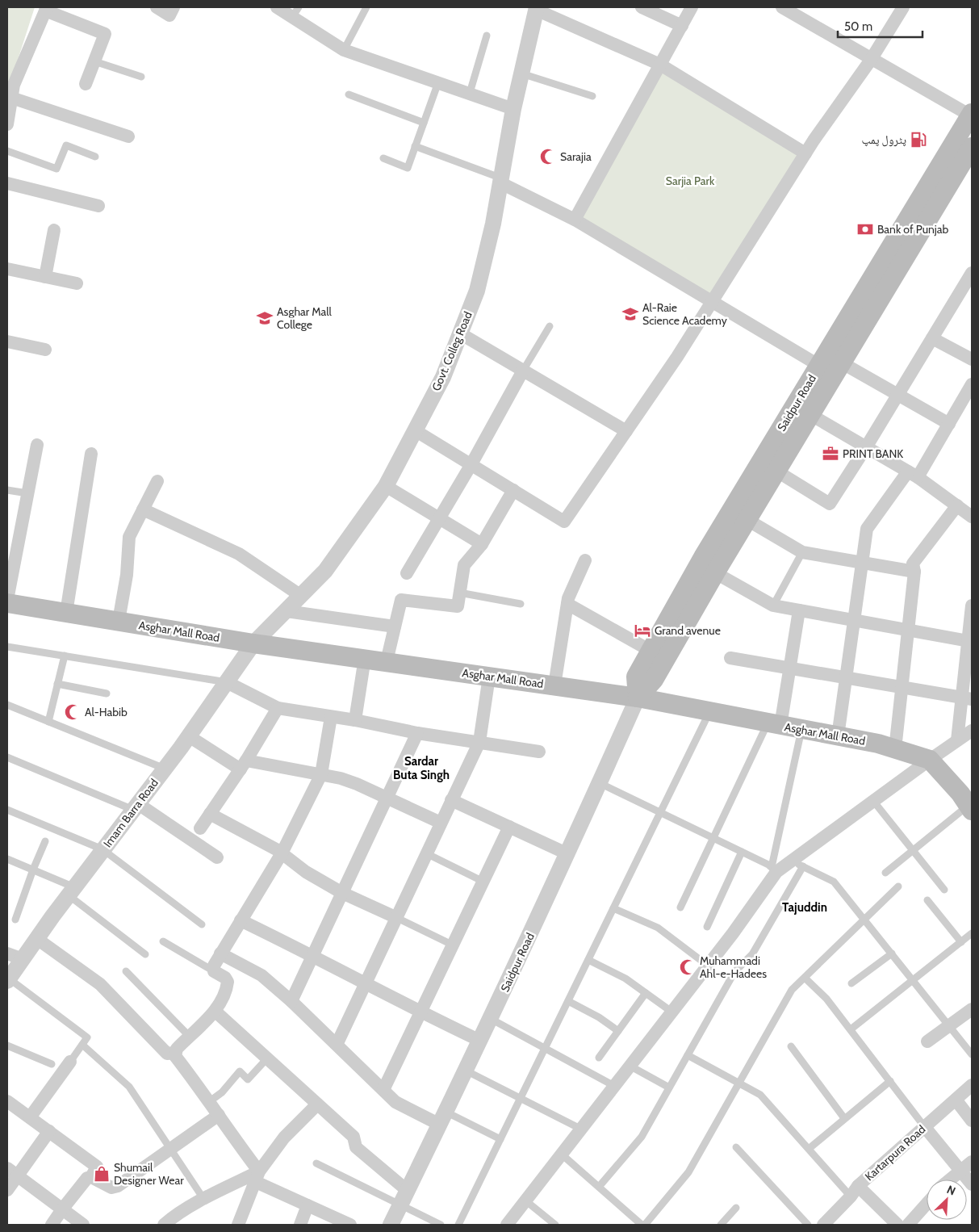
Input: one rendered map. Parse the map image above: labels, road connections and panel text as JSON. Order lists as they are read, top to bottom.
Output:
{
  "streets": {
    "main road": ["Saidpur Road", "Asghar Mall Road"],
    "street": ["Govt. Colleg Road", "Imam Barra Road", "Kartarpura Road"]
  },
  "crossings": [
    ["Govt. Colleg Road", "Asghar Mall Road"],
    ["Govt. Colleg Road", "Imam Barra Road"],
    ["Saidpur Road", "Asghar Mall Road"],
    ["Asghar Mall Road", "Imam Barra Road"]
  ],
  "districts": ["Sardar Buta Singh", "Tajuddin"],
  "parks": ["Sarjia Park"],
  "places": {
    "fuel station": ["پٹرول پمپ"],
    "mosque": ["Sarajia", "Al-Habib", "Muhammadi Ahl-e-Hadees"],
    "bank": ["Bank of Punjab"],
    "school or university": ["Al-Raie Science Academy", "Asghar Mall College"],
    "office": ["PRINT BANK"],
    "hotel": ["Grand avenue"],
    "shop": ["Shumail Designer Wear"]
  },
  "scale_bar": "50 m",
  "north": "top right"
}
